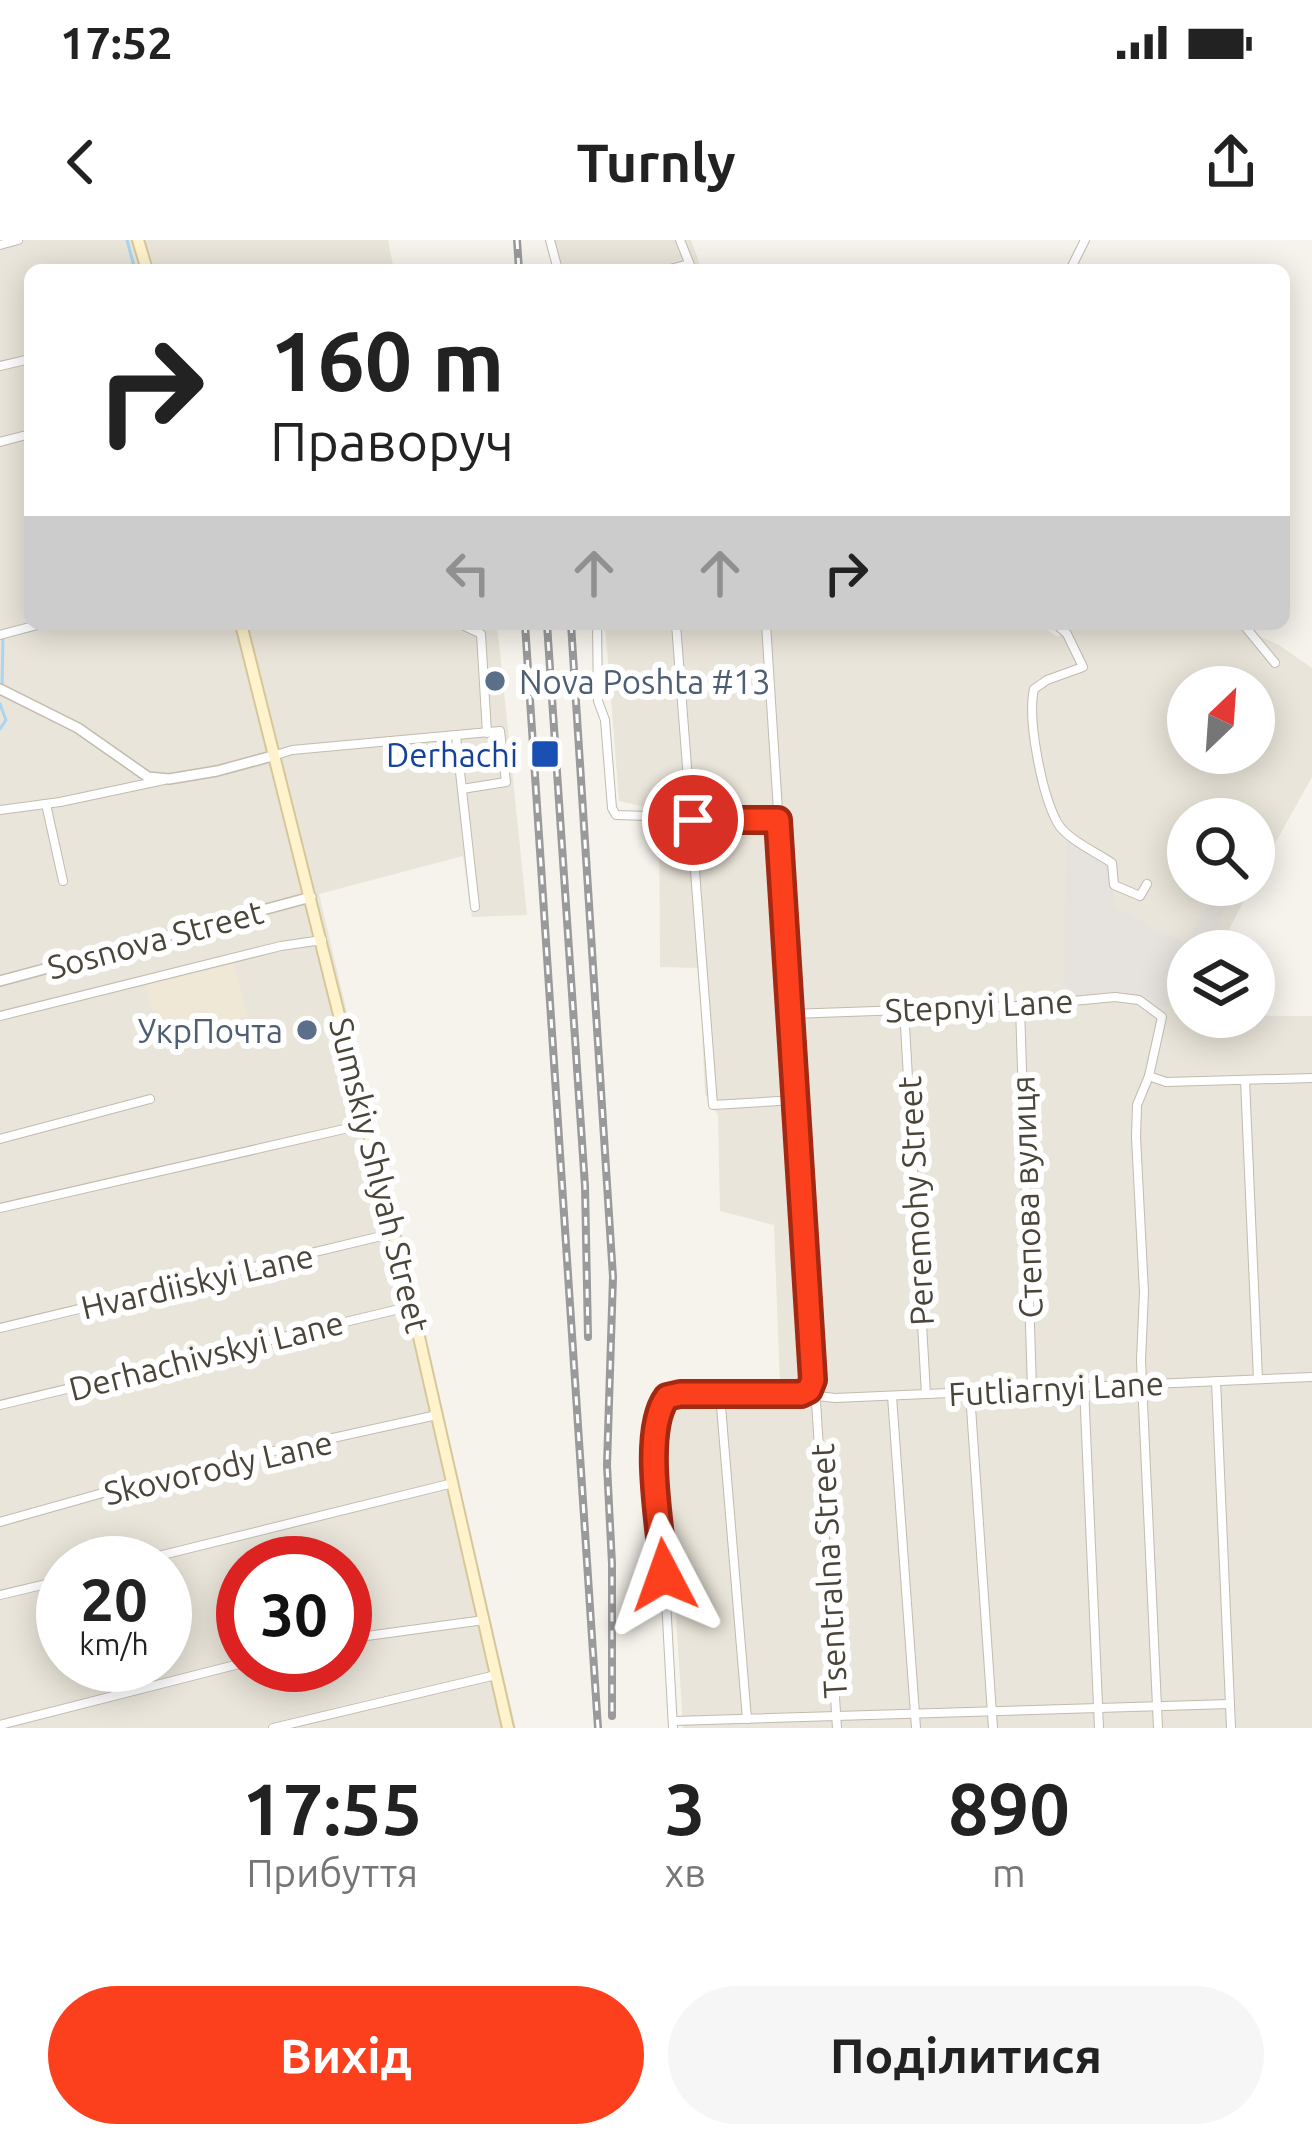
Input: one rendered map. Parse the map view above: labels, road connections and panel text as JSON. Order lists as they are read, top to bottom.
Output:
{
  "streets": {
    "main road": ["Sumskiy Shlyah Street"],
    "street": [
      "Sosnova Street",
      "Stepnyi Lane",
      "Степова вулиця",
      "Peremohy Street",
      "Hvardiiskyi Lane",
      "Derhachivskyi Lane",
      "Futliarnyi Lane",
      "Skovorody Lane",
      "Tsentralna Street"
    ]
  },
  "crossings": [
    ["Sosnova Street", "Sumskiy Shlyah Street"],
    ["Stepnyi Lane", "Степова вулиця"],
    ["Stepnyi Lane", "Peremohy Street"],
    ["Stepnyi Lane", "Tsentralna Street"],
    ["Sumskiy Shlyah Street", "Hvardiiskyi Lane"],
    ["Sumskiy Shlyah Street", "Derhachivskyi Lane"],
    ["Sumskiy Shlyah Street", "Skovorody Lane"],
    ["Степова вулиця", "Futliarnyi Lane"],
    ["Peremohy Street", "Futliarnyi Lane"],
    ["Futliarnyi Lane", "Tsentralna Street"]
  ],
  "places": {
    "other": ["Nova Poshta #13", "УкрПочта"],
    "transit": ["Derhachi"]
  },
  "north": "top right",
  "page": {
    "status": "17:52",
    "header": "Turnly",
    "turn": ["160 m", "Праворуч"],
    "speed": "20 km/h",
    "limit": "30",
    "eta": [
      "17:55",
      "Прибуття",
      "3",
      "хв",
      "890",
      "m"
    ],
    "buttons": ["Вихід", "Поділитися"]
  }
}
